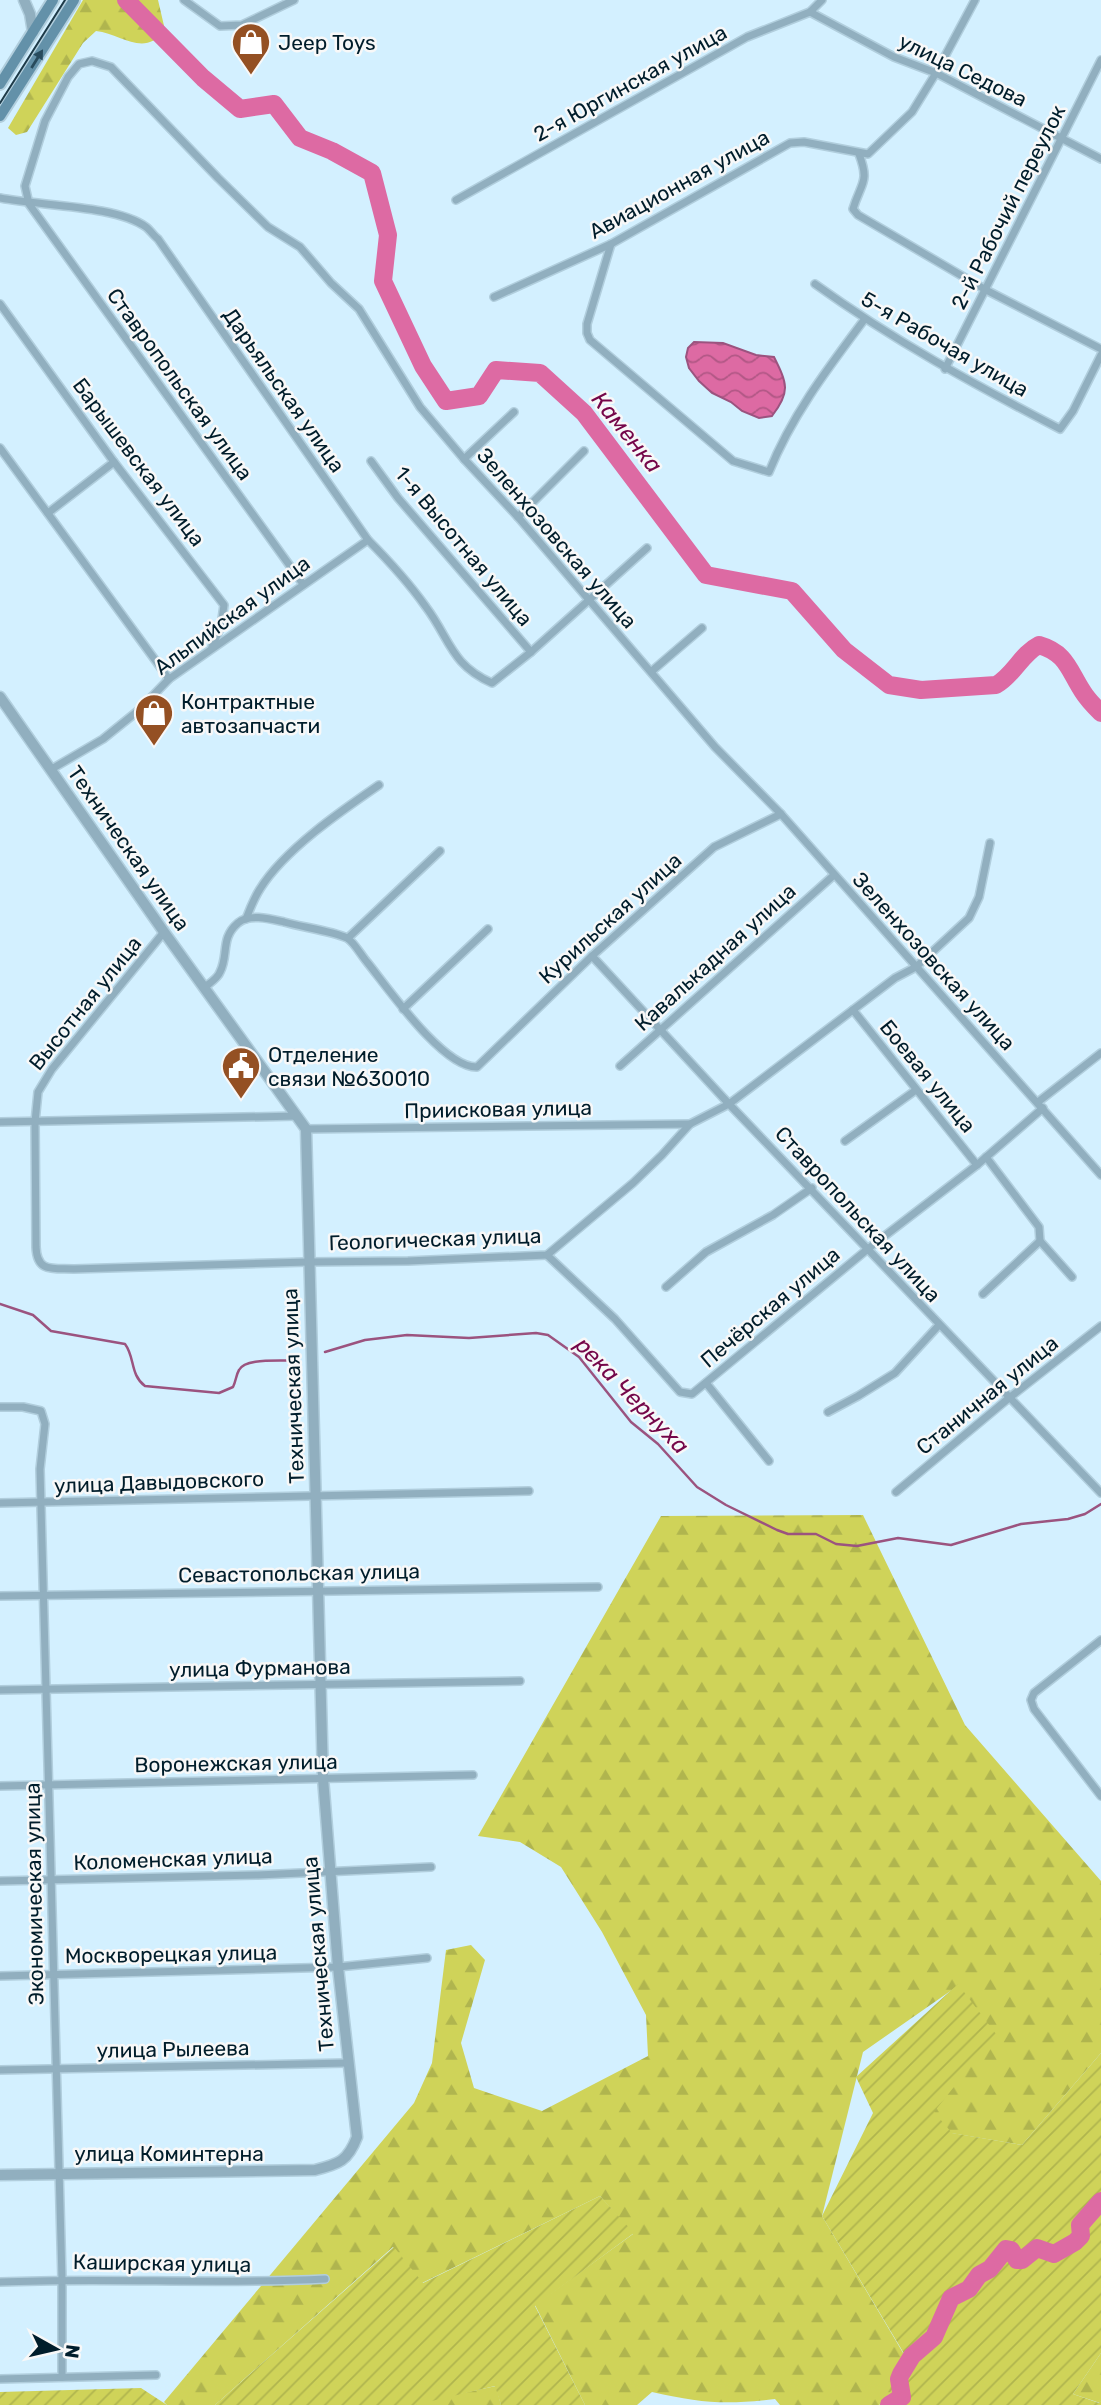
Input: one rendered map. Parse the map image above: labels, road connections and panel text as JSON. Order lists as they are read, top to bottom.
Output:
{
  "streets": {
    "street": [
      "улица Седова",
      "2-я Юргинская улица",
      "Авиационная улица",
      "2-й Рабочий переулок",
      "5-я Рабочая улица",
      "Ставропольская улица",
      "Дарьяльская улица",
      "Барышевская улица",
      "Зеленхозовская улица",
      "1-я Высотная улица",
      "Альпийская улица",
      "Техническая улица",
      "Курильская улица",
      "Кавалькадная улица",
      "Высотная улица",
      "Боевая улица",
      "Приисковая улица",
      "Геологическая улица",
      "Печёрская улица",
      "Станичная улица",
      "улица Давыдовского",
      "Севастопольская улица",
      "улица Фурманова",
      "Воронежская улица",
      "Коломенская улица",
      "Экономическая улица",
      "Москворецкая улица",
      "улица Рылеева",
      "улица Коминтерна",
      "Каширская улица"
    ]
  },
  "crossings": [
    ["улица Седова", "2-я Юргинская улица"],
    ["улица Седова", "2-й Рабочий переулок"],
    ["2-й Рабочий переулок", "5-я Рабочая улица"],
    ["Ставропольская улица", "Дарьяльская улица"],
    ["Ставропольская улица", "Зеленхозовская улица"],
    ["Ставропольская улица", "Альпийская улица"],
    ["Ставропольская улица", "Курильская улица"],
    ["Ставропольская улица", "Кавалькадная улица"],
    ["Ставропольская улица", "Геологическая улица"],
    ["Ставропольская улица", "Печёрская улица"],
    ["Ставропольская улица", "Станичная улица"],
    ["Дарьяльская улица", "Зеленхозовская улица"],
    ["Дарьяльская улица", "1-я Высотная улица"],
    ["Дарьяльская улица", "Альпийская улица"],
    ["Барышевская улица", "Альпийская улица"],
    ["Зеленхозовская улица", "Курильская улица"],
    ["Зеленхозовская улица", "Кавалькадная улица"],
    ["Зеленхозовская улица", "Геологическая улица"],
    ["Зеленхозовская улица", "Печёрская улица"],
    ["Альпийская улица", "Техническая улица"],
    ["Техническая улица", "Высотная улица"],
    ["Техническая улица", "Приисковая улица"],
    ["Техническая улица", "Геологическая улица"],
    ["Техническая улица", "улица Давыдовского"],
    ["Техническая улица", "Севастопольская улица"],
    ["Техническая улица", "улица Фурманова"],
    ["Техническая улица", "Воронежская улица"],
    ["Техническая улица", "Коломенская улица"],
    ["Техническая улица", "Москворецкая улица"],
    ["Техническая улица", "улица Рылеева"],
    ["Техническая улица", "улица Коминтерна"],
    ["Высотная улица", "Геологическая улица"],
    ["Боевая улица", "Геологическая улица"],
    ["Боевая улица", "Печёрская улица"],
    ["Приисковая улица", "Геологическая улица"],
    ["Геологическая улица", "Печёрская улица"],
    ["улица Давыдовского", "Экономическая улица"],
    ["Севастопольская улица", "Экономическая улица"],
    ["улица Фурманова", "Экономическая улица"],
    ["Воронежская улица", "Экономическая улица"],
    ["Коломенская улица", "Экономическая улица"],
    ["Экономическая улица", "Москворецкая улица"],
    ["Экономическая улица", "улица Рылеева"],
    ["Экономическая улица", "улица Коминтерна"],
    ["Экономическая улица", "Каширская улица"]
  ],
  "water": ["Каменка", "река Чернуха"],
  "places": {
    "shop": ["Jeep Toys", "Контрактные автозапчасти"],
    "public building": ["Отделение связи №630010"]
  },
  "north": "right"
}
